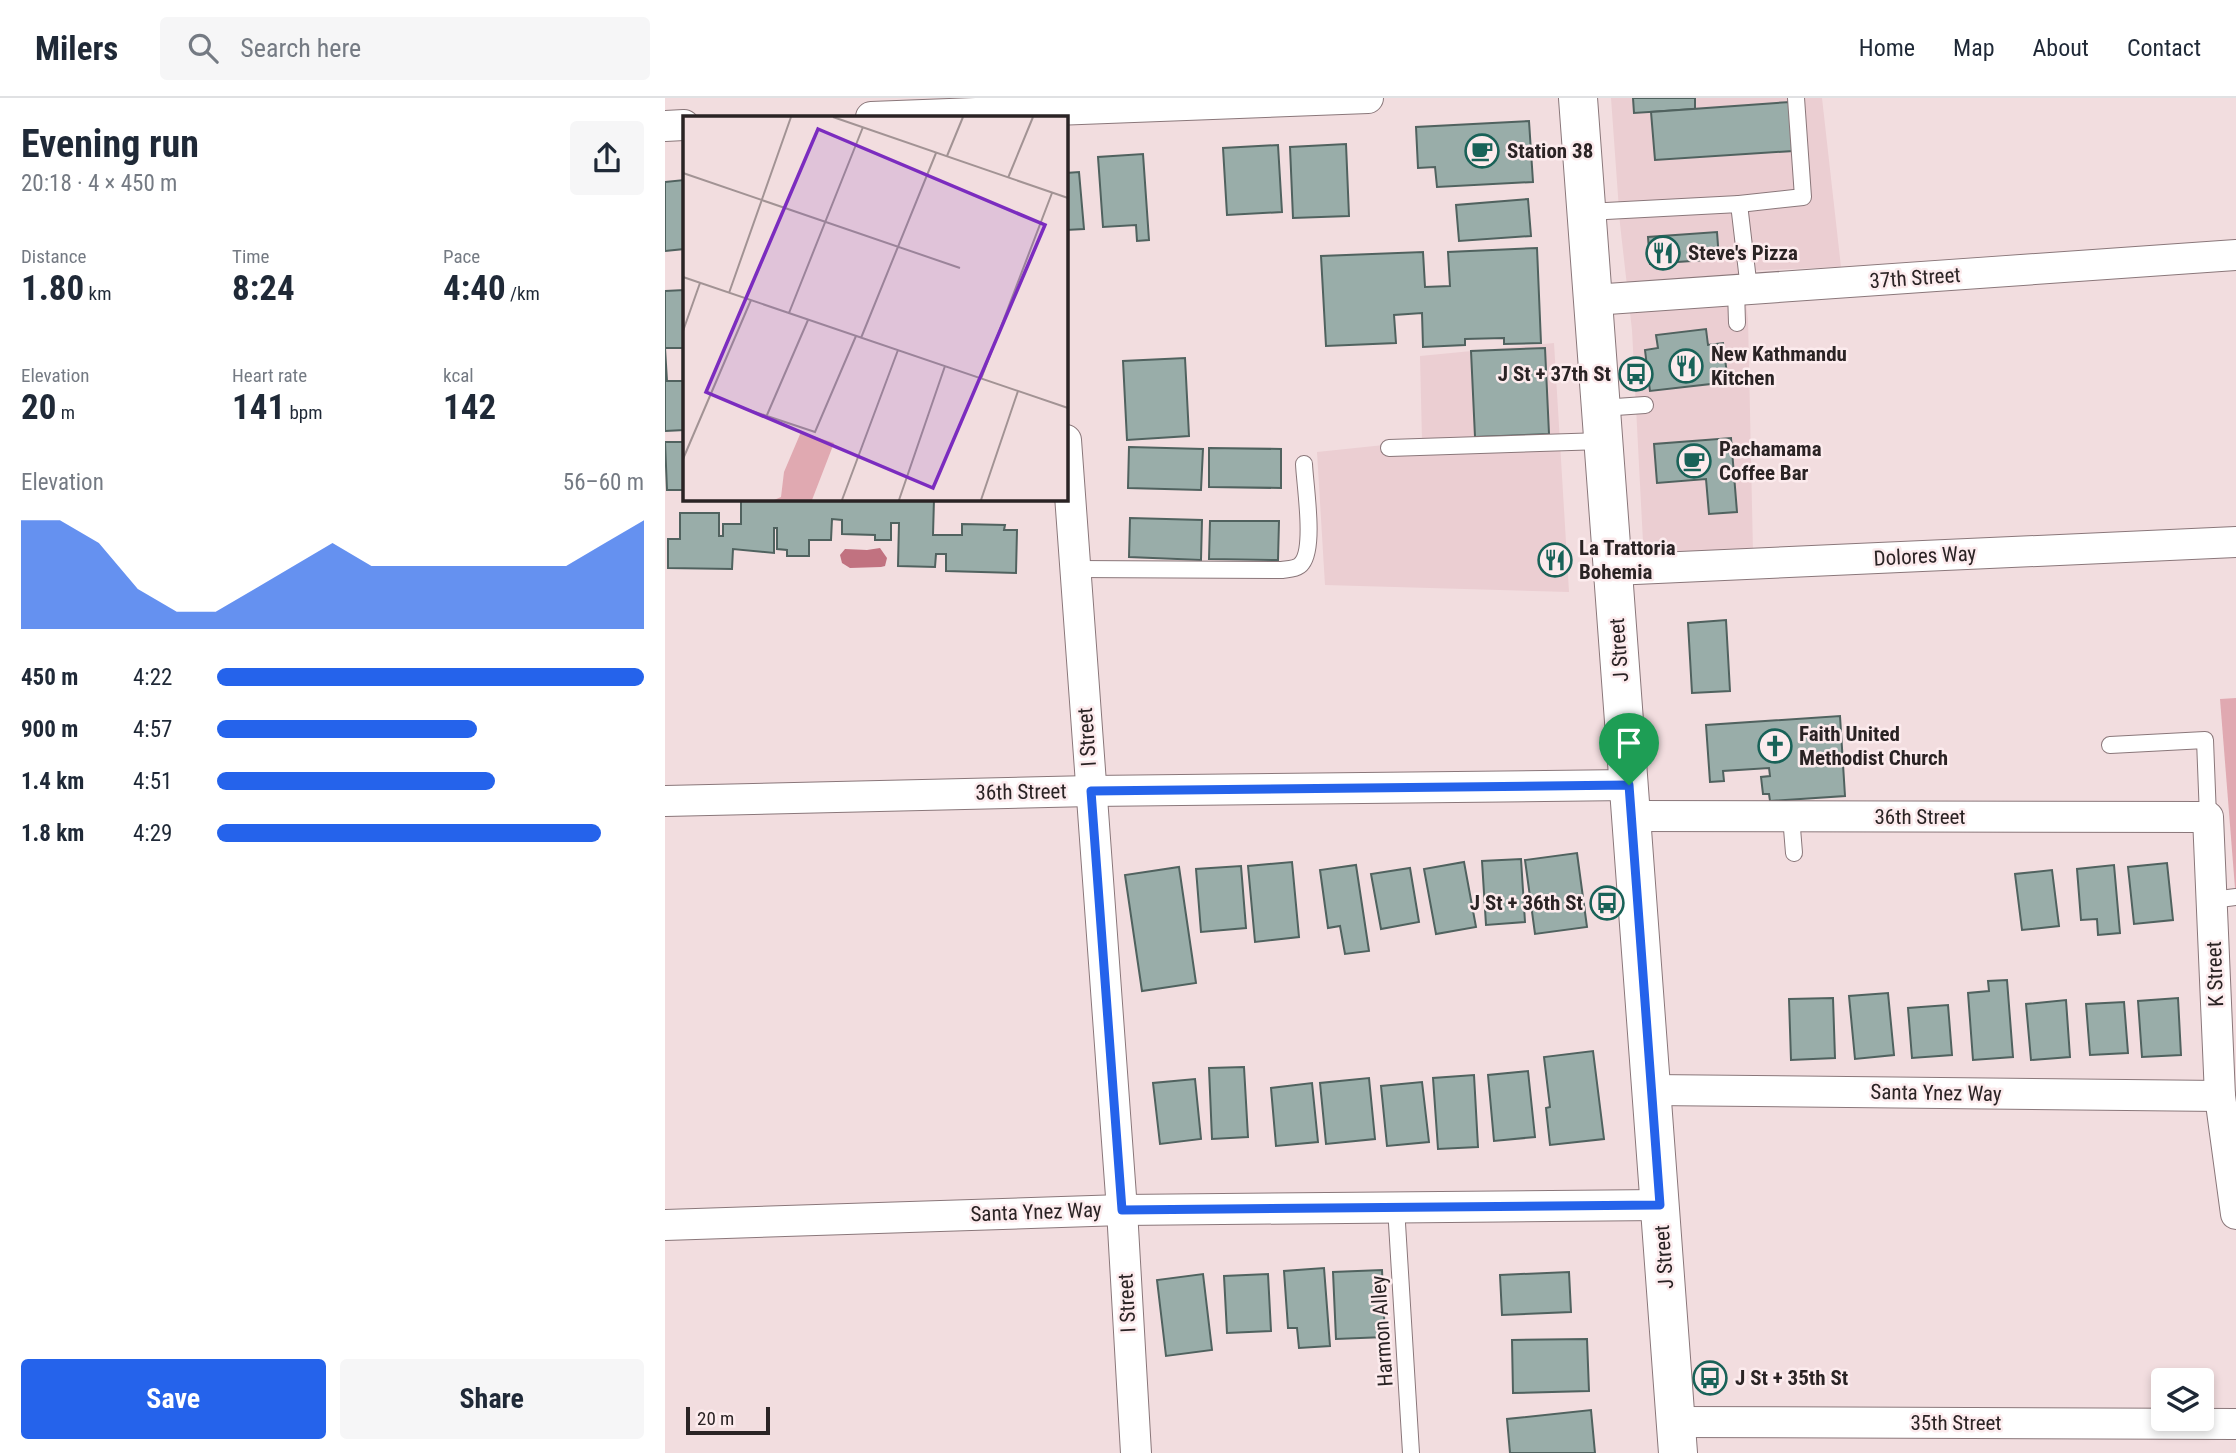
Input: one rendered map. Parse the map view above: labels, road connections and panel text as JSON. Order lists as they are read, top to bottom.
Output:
{
  "streets": {
    "main road": ["J Street"],
    "street": [
      "37th Street",
      "Dolores Way",
      "I Street",
      "36th Street",
      "K Street",
      "Santa Ynez Way",
      "35th Street"
    ],
    "lane": ["Harmon Alley"]
  },
  "crossings": [
    ["37th Street", "J Street"],
    ["Dolores Way", "J Street"],
    ["J Street", "36th Street"],
    ["J Street", "Santa Ynez Way"],
    ["J Street", "35th Street"],
    ["I Street", "36th Street"],
    ["I Street", "Santa Ynez Way"],
    ["36th Street", "K Street"],
    ["K Street", "Santa Ynez Way"],
    ["Santa Ynez Way", "Harmon Alley"]
  ],
  "places": {
    "cafe": ["Station 38", "Pachamama Coffee Bar"],
    "restaurant": ["Steve's Pizza", "New Kathmandu Kitchen", "La Trattoria Bohemia"],
    "bus stop": ["J St + 37th St", "J St + 36th St", "J St + 35th St"],
    "church": ["Faith United Methodist Church"]
  },
  "scale_bar": "20 m",
  "page": {
    "header": "Milers",
    "search": "Search here",
    "nav": [
      "Home",
      "Map",
      "About",
      "Contact"
    ],
    "heading": ["Evening run", "20:18 · 4 × 450 m"],
    "stats": [
      ["Distance", "1.80 km"],
      ["Time", "8:24"],
      ["Pace", "4:40 /km"],
      ["Elevation", "20 m"],
      ["Heart rate", "141 bpm"],
      ["kcal", "142"]
    ],
    "chart": ["Elevation", "56–60 m"],
    "list": [
      {
        "name": "450 m",
        "note": "4:22"
      },
      {
        "name": "900 m",
        "note": "4:57"
      },
      {
        "name": "1.4 km",
        "note": "4:51"
      },
      {
        "name": "1.8 km",
        "note": "4:29"
      }
    ],
    "buttons": ["Save", "Share"],
    "scale": "20 m"
  }
}
